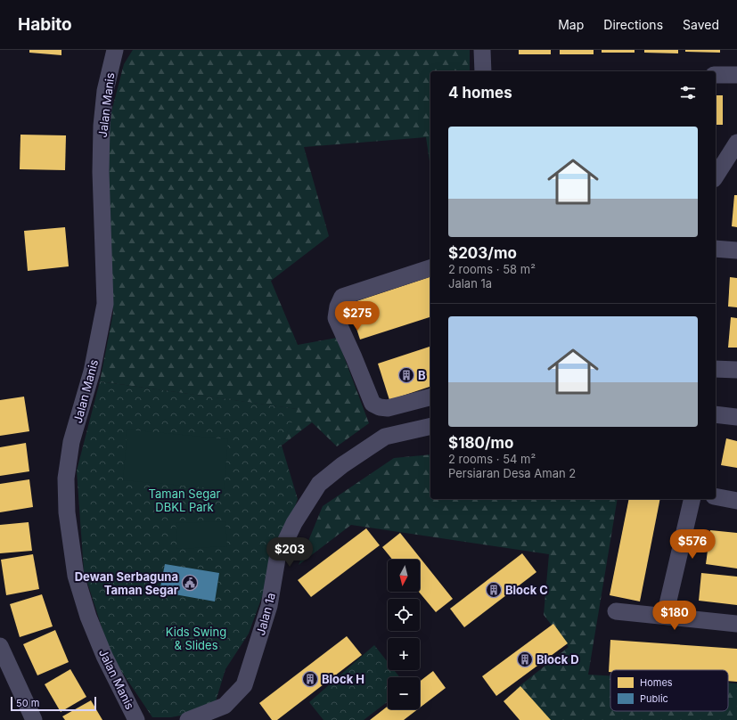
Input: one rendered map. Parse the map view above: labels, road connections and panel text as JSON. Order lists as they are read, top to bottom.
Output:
{
  "streets": {
    "street": ["Jalan Manis", "Jalan 1a"]
  },
  "parks": ["Taman Segar DBKL Park", "Kids Swing & Slides"],
  "places": {
    "building": [
      "B",
      "Block C",
      "Block D",
      "Block H"
    ],
    "public building": ["Dewan Serbaguna Taman Segar"]
  },
  "legend": ["Homes", "Public"],
  "scale_bar": "50 m",
  "north": "bottom",
  "page": {
    "header": "Habito",
    "nav": ["Map", "Directions", "Saved"],
    "heading": "4 homes",
    "list": [
      {
        "name": "$203/mo",
        "note": "2 rooms · 58 m² · Jalan 1a"
      },
      {
        "name": "$180/mo",
        "note": "2 rooms · 54 m² · Persiaran Desa Aman 2"
      }
    ],
    "price": [
      "$275",
      "$576",
      "$203",
      "$180"
    ],
    "map_buttons": ["+", "−"],
    "scale": "50 m"
  }
}
